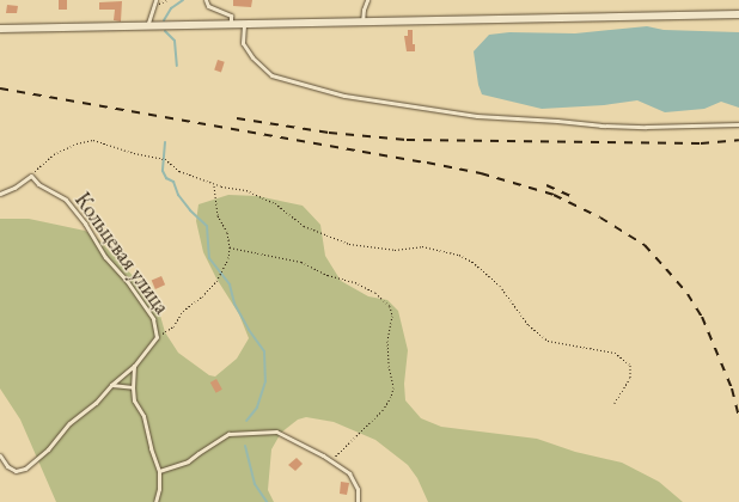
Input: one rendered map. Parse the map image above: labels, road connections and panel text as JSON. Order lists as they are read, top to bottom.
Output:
{
  "streets": {
    "lane": ["Кольцевая улица"]
  }
}
